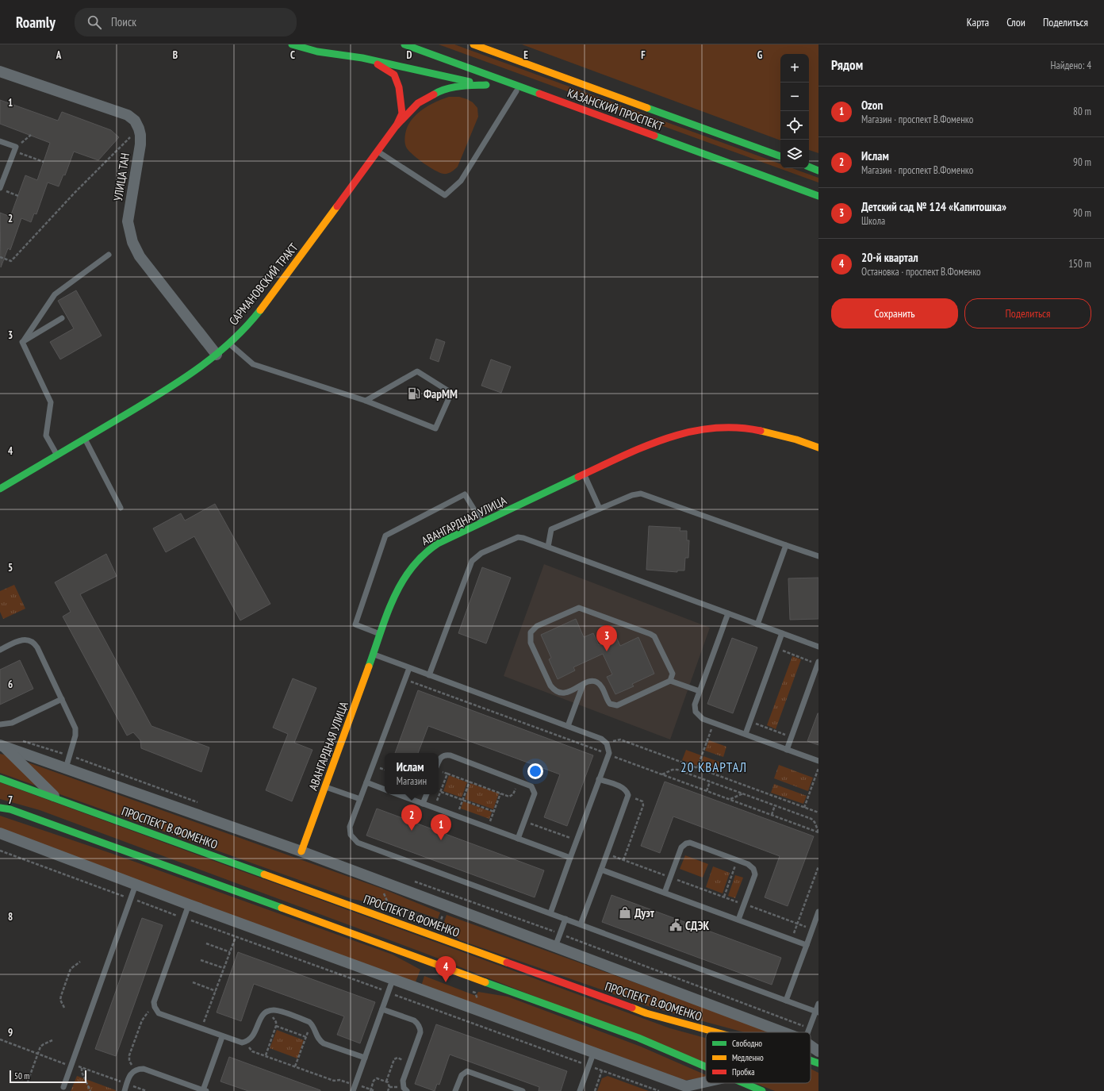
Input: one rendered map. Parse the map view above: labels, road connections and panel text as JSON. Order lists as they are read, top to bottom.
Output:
{
  "streets": {
    "main road": [
      "КАЗАНСКИЙ ПРОСПЕКТ",
      "САРМАНОВСКИЙ ТРАКТ",
      "АВАНГАРДНАЯ УЛИЦА",
      "ПРОСПЕКТ В.ФОМЕНКО"
    ],
    "street": ["УЛИЦА ТАН"]
  },
  "crossings": [
    ["УЛИЦА ТАН", "САРМАНОВСКИЙ ТРАКТ"]
  ],
  "districts": ["20 КВАРТАЛ"],
  "places": {
    "fuel station": ["ФарММ"],
    "shop": ["Дуэт"],
    "public building": ["СДЭК"]
  },
  "legend": ["Свободно", "Медленно", "Пробка"],
  "scale_bar": "50 m",
  "page": {
    "header": "Roamly",
    "search": "Поиск",
    "nav": ["Карта", "Слои", "Поделиться"],
    "heading": ["Рядом", "Найдено: 4"],
    "map_buttons": ["+", "−"],
    "list": [
      {
        "mark": "1",
        "name": "Ozon",
        "note": "Магазин · проспект В.Фоменко",
        "value": "80 m"
      },
      {
        "mark": "2",
        "name": "Ислам",
        "note": "Магазин · проспект В.Фоменко",
        "value": "90 m"
      },
      {
        "mark": "3",
        "name": "Детский сад № 124 «Капитошка»",
        "note": "Школа",
        "value": "90 m"
      },
      {
        "mark": "4",
        "name": "20-й квартал",
        "note": "Остановка · проспект В.Фоменко",
        "value": "150 m"
      }
    ],
    "buttons": ["Сохранить", "Поделиться"],
    "pins": [
      "3",
      "2",
      "1",
      "4"
    ],
    "popup": ["Ислам", "Магазин"],
    "scale": "50 m"
  },
  "grid": {
    "columns": [
      "A",
      "B",
      "C",
      "D",
      "E",
      "F",
      "G"
    ],
    "rows": [
      "1",
      "2",
      "3",
      "4",
      "5",
      "6",
      "7",
      "8",
      "9"
    ]
  }
}
